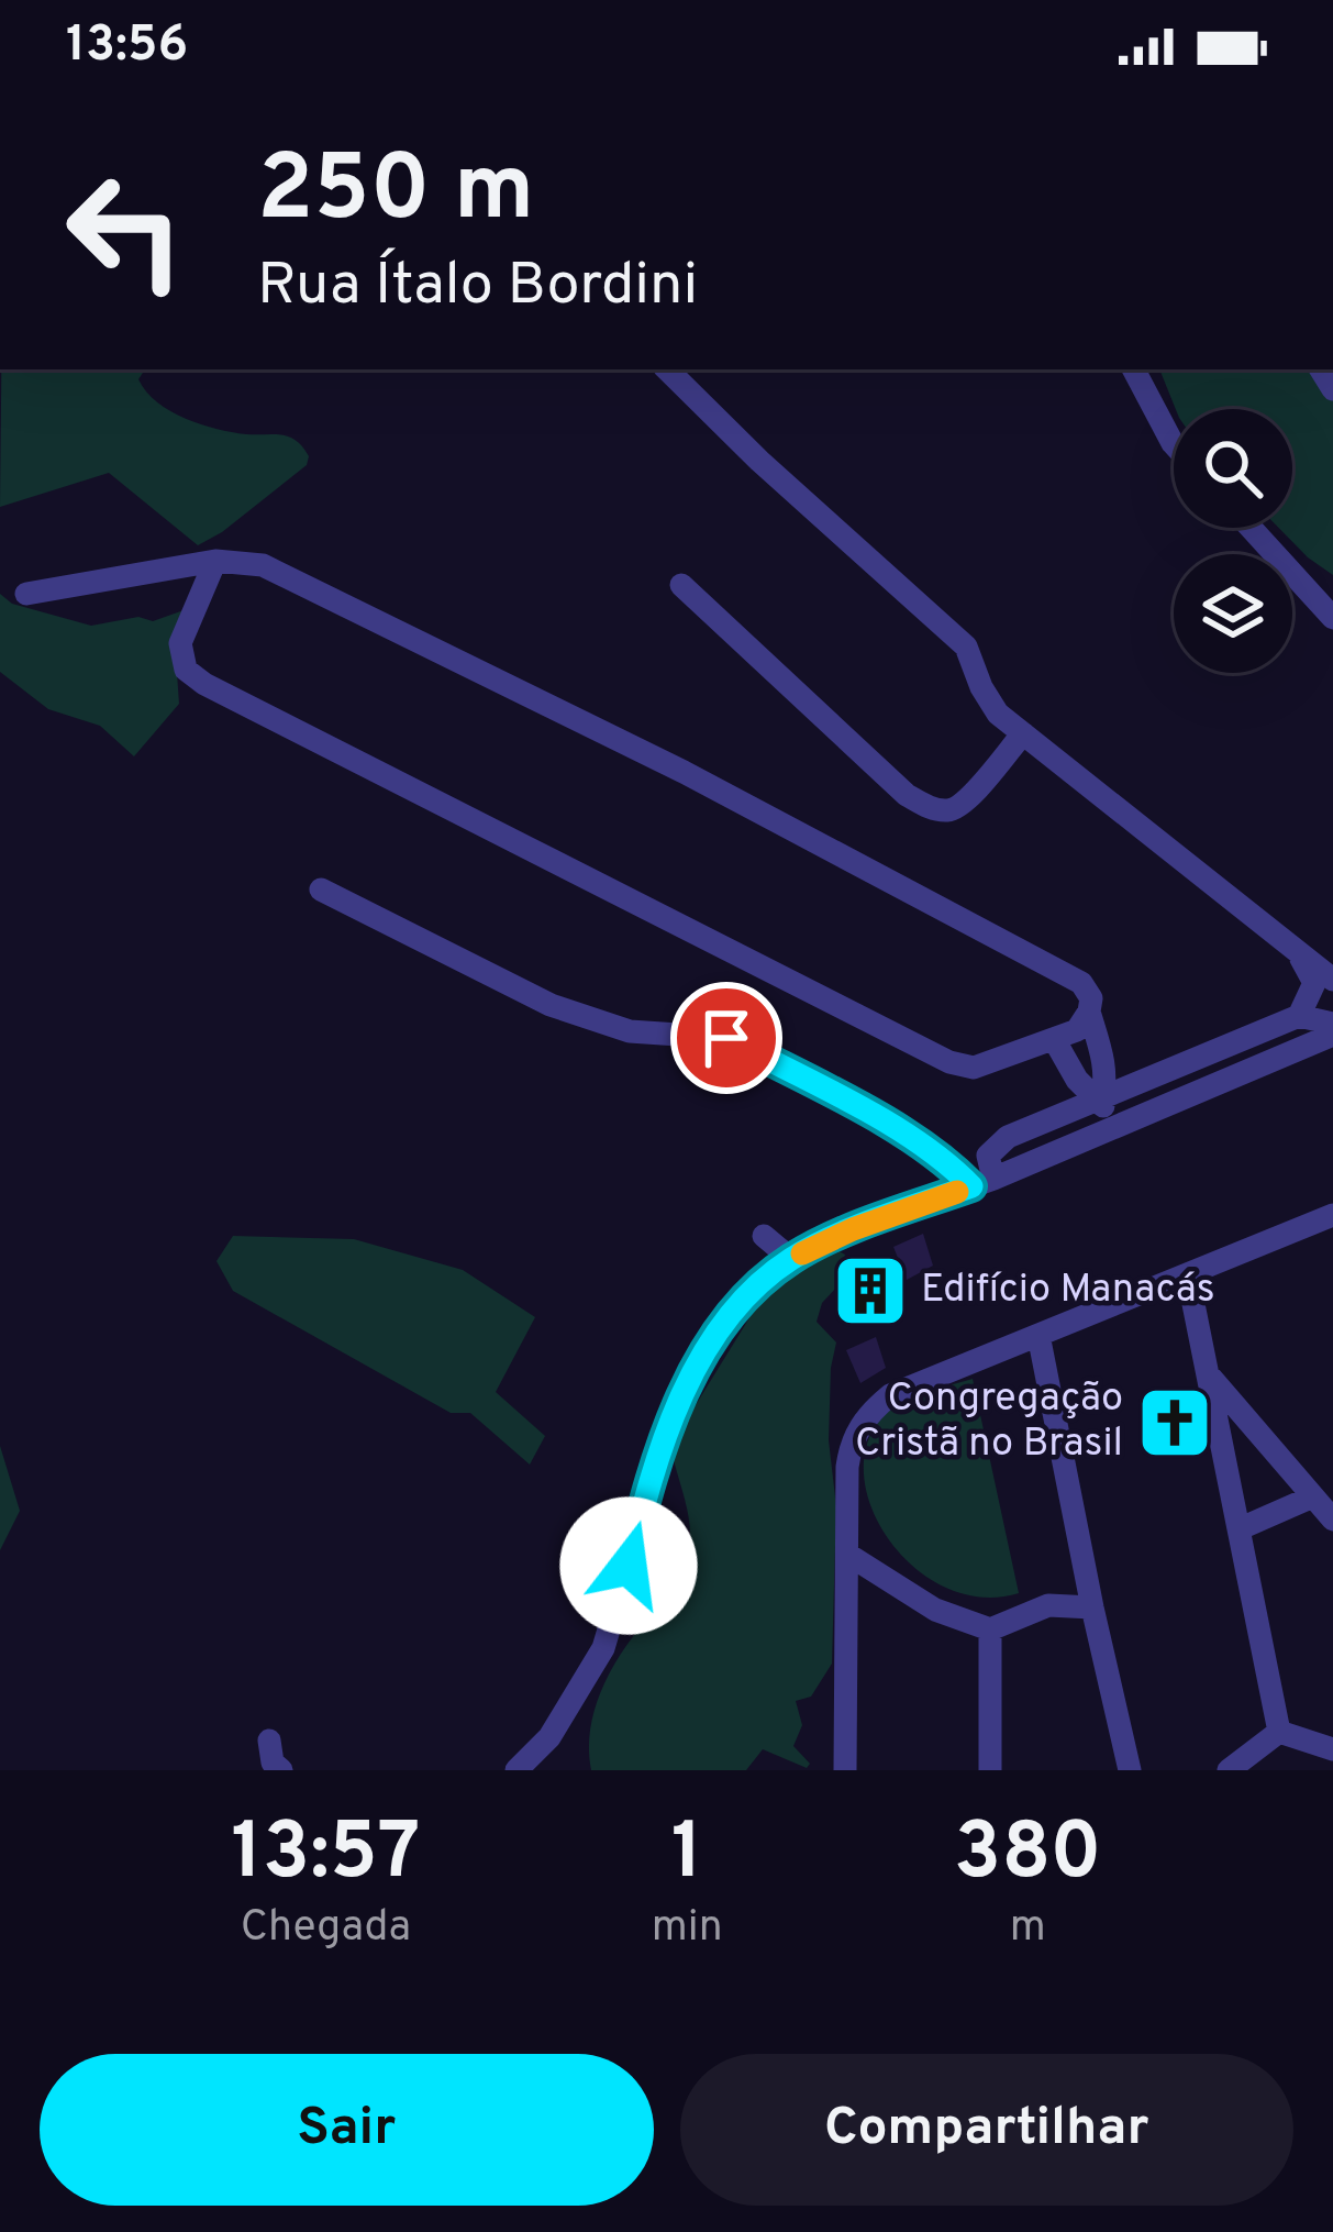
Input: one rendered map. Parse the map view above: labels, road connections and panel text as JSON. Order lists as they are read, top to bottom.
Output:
{
  "places": {
    "building": ["Edifício Manacás"],
    "church": ["Congregação Cristã no Brasil"]
  },
  "page": {
    "status": "13:56",
    "turn": ["250 m", "Rua Ítalo Bordini"],
    "eta": [
      "13:57",
      "Chegada",
      "1",
      "min",
      "380",
      "m"
    ],
    "buttons": ["Sair", "Compartilhar"]
  }
}
